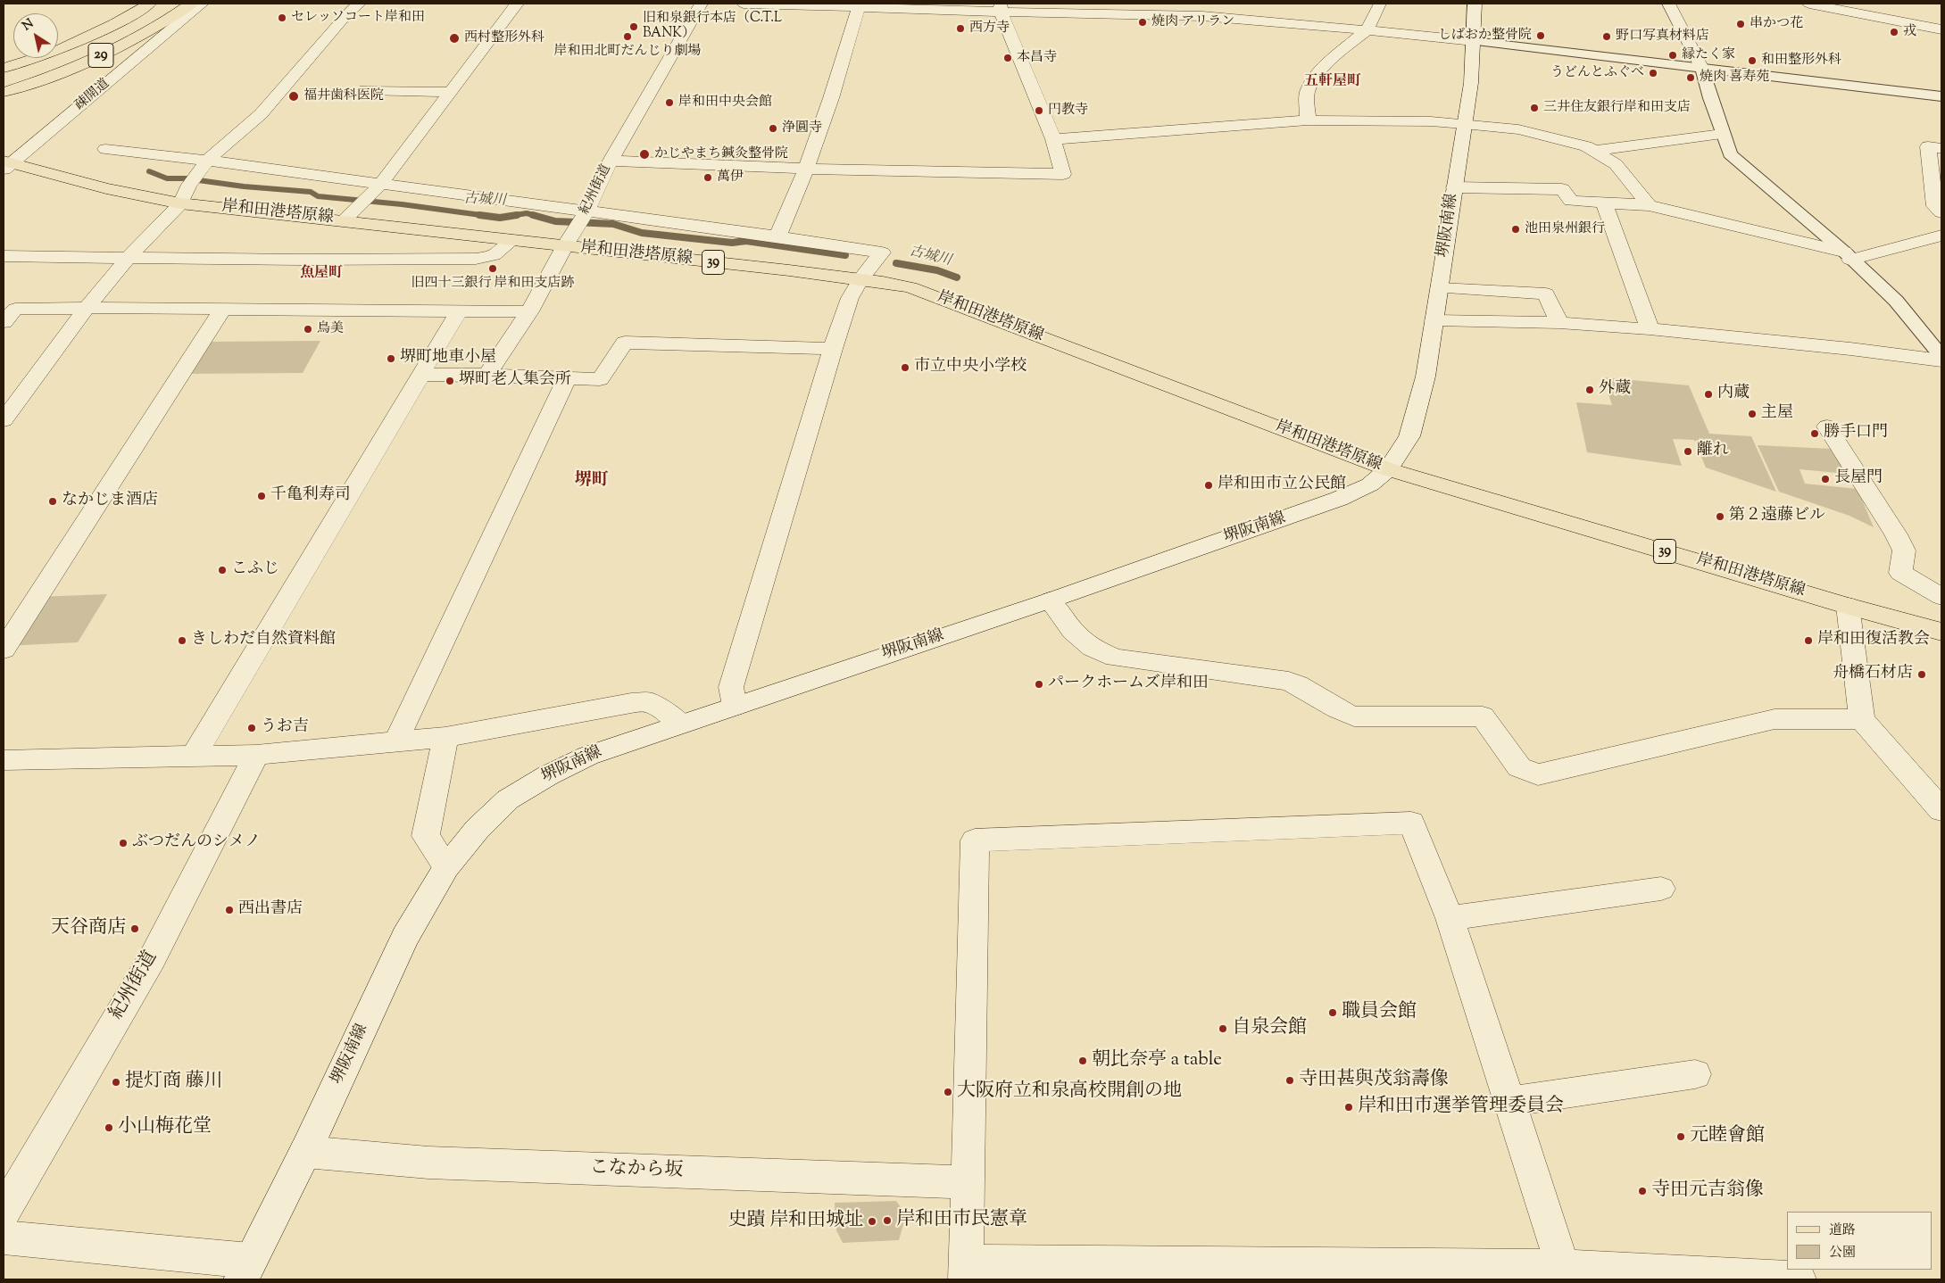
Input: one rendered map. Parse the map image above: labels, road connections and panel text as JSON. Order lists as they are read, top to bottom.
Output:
{
  "streets": {
    "main road": ["29", "岸和田港塔原線", "39"],
    "street": [
      "疎開道",
      "紀州街道",
      "堺阪南線",
      "こなから坂"
    ]
  },
  "crossings": [
    ["疎開道", "岸和田港塔原線"],
    ["紀州街道", "岸和田港塔原線"],
    ["岸和田港塔原線", "堺阪南線"],
    ["堺阪南線", "こなから坂"]
  ],
  "districts": ["五軒屋町", "魚屋町", "堺町"],
  "water": ["古城川"],
  "places": [
    "セレッソコート岸和田",
    "焼肉 アリラン",
    "串かつ花",
    "旧和泉銀行本店（C.T.L BANK）",
    "西方寺",
    "戎",
    "しばおか整骨院",
    "岸和田北町だんじり劇場",
    "野口写真材料店",
    "西村整形外科",
    "縁たく家",
    "本昌寺",
    "和田整形外科",
    "うどんとふぐべ",
    "焼肉 喜寿苑",
    "福井歯科医院",
    "岸和田中央会館",
    "三井住友銀行岸和田支店",
    "円教寺",
    "浄圓寺",
    "かじやまち鍼灸整骨院",
    "萬伊",
    "池田泉州銀行",
    "旧四十三銀行 岸和田支店跡",
    "鳥美",
    "堺町地車小屋",
    "市立中央小学校",
    "堺町老人集会所",
    "外蔵",
    "内蔵",
    "主屋",
    "勝手口門",
    "離れ",
    "長屋門",
    "岸和田市立公民館",
    "千亀利寿司",
    "なかじま酒店",
    "第２遠藤ビル",
    "こふじ",
    "きしわだ自然資料館",
    "岸和田復活教会",
    "舟橋石材店",
    "パークホームズ岸和田",
    "うお吉",
    "ぶつだんのシメノ",
    "西出書店",
    "天谷商店",
    "職員会館",
    "自泉会館",
    "朝比奈亭 a table",
    "寺田甚與茂翁壽像",
    "提灯商 藤川",
    "大阪府立和泉高校開創の地",
    "岸和田市選挙管理委員会",
    "小山梅花堂",
    "元睦會館",
    "寺田元吉翁像",
    "岸和田市民憲章",
    "史蹟 岸和田城址"
  ],
  "legend": ["道路", "公園"],
  "north": "top left"
}
